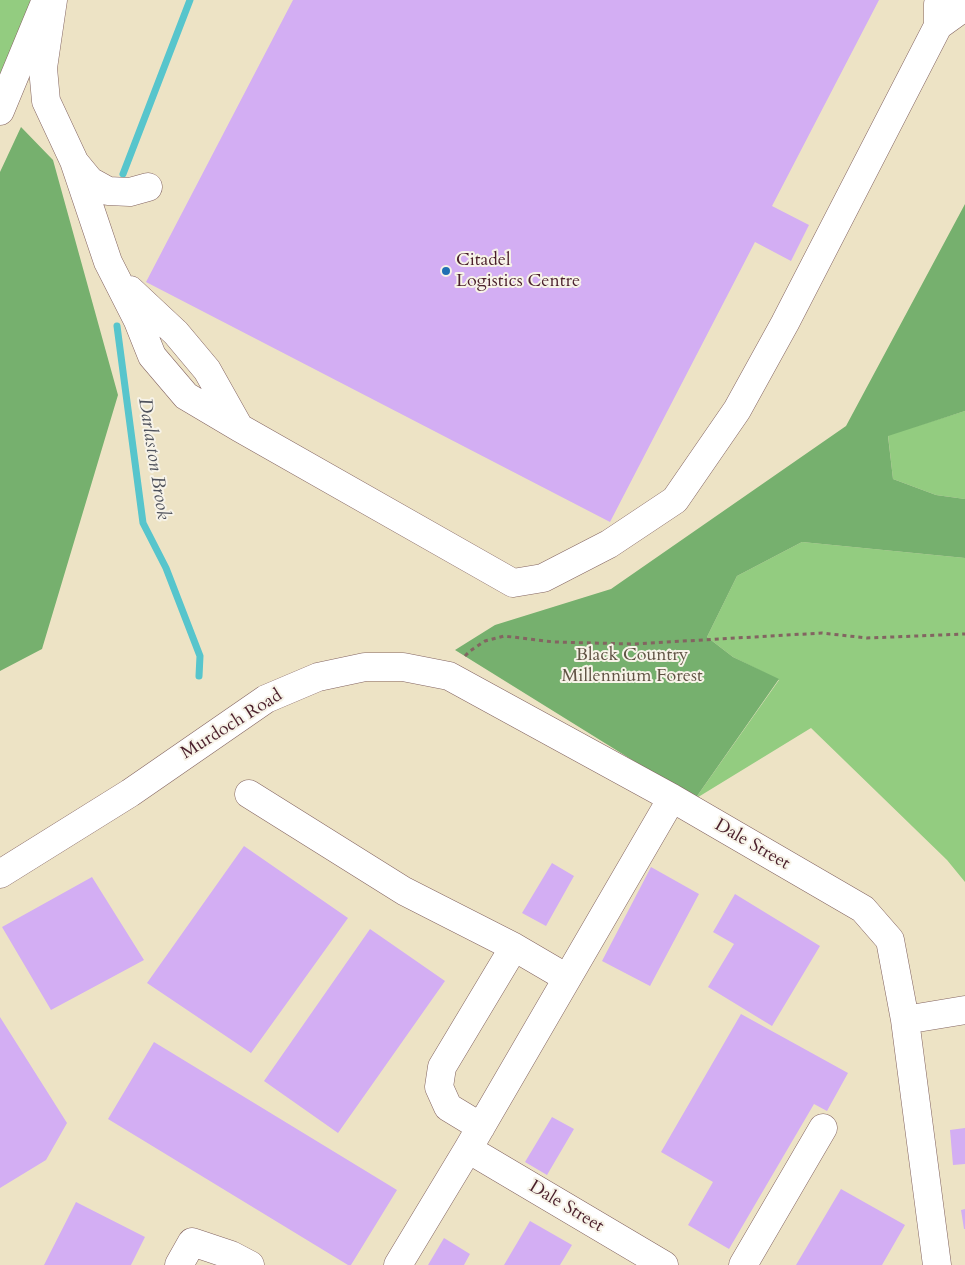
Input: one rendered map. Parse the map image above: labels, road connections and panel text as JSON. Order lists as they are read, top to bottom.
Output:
{
  "streets": {
    "main road": ["Murdoch Road", "Dale Street"]
  },
  "crossings": [
    ["Murdoch Road", "Dale Street"]
  ],
  "water": ["Darlaston Brook"],
  "parks": ["Black Country Millennium Forest"],
  "places": ["Citadel Logistics Centre"]
}
